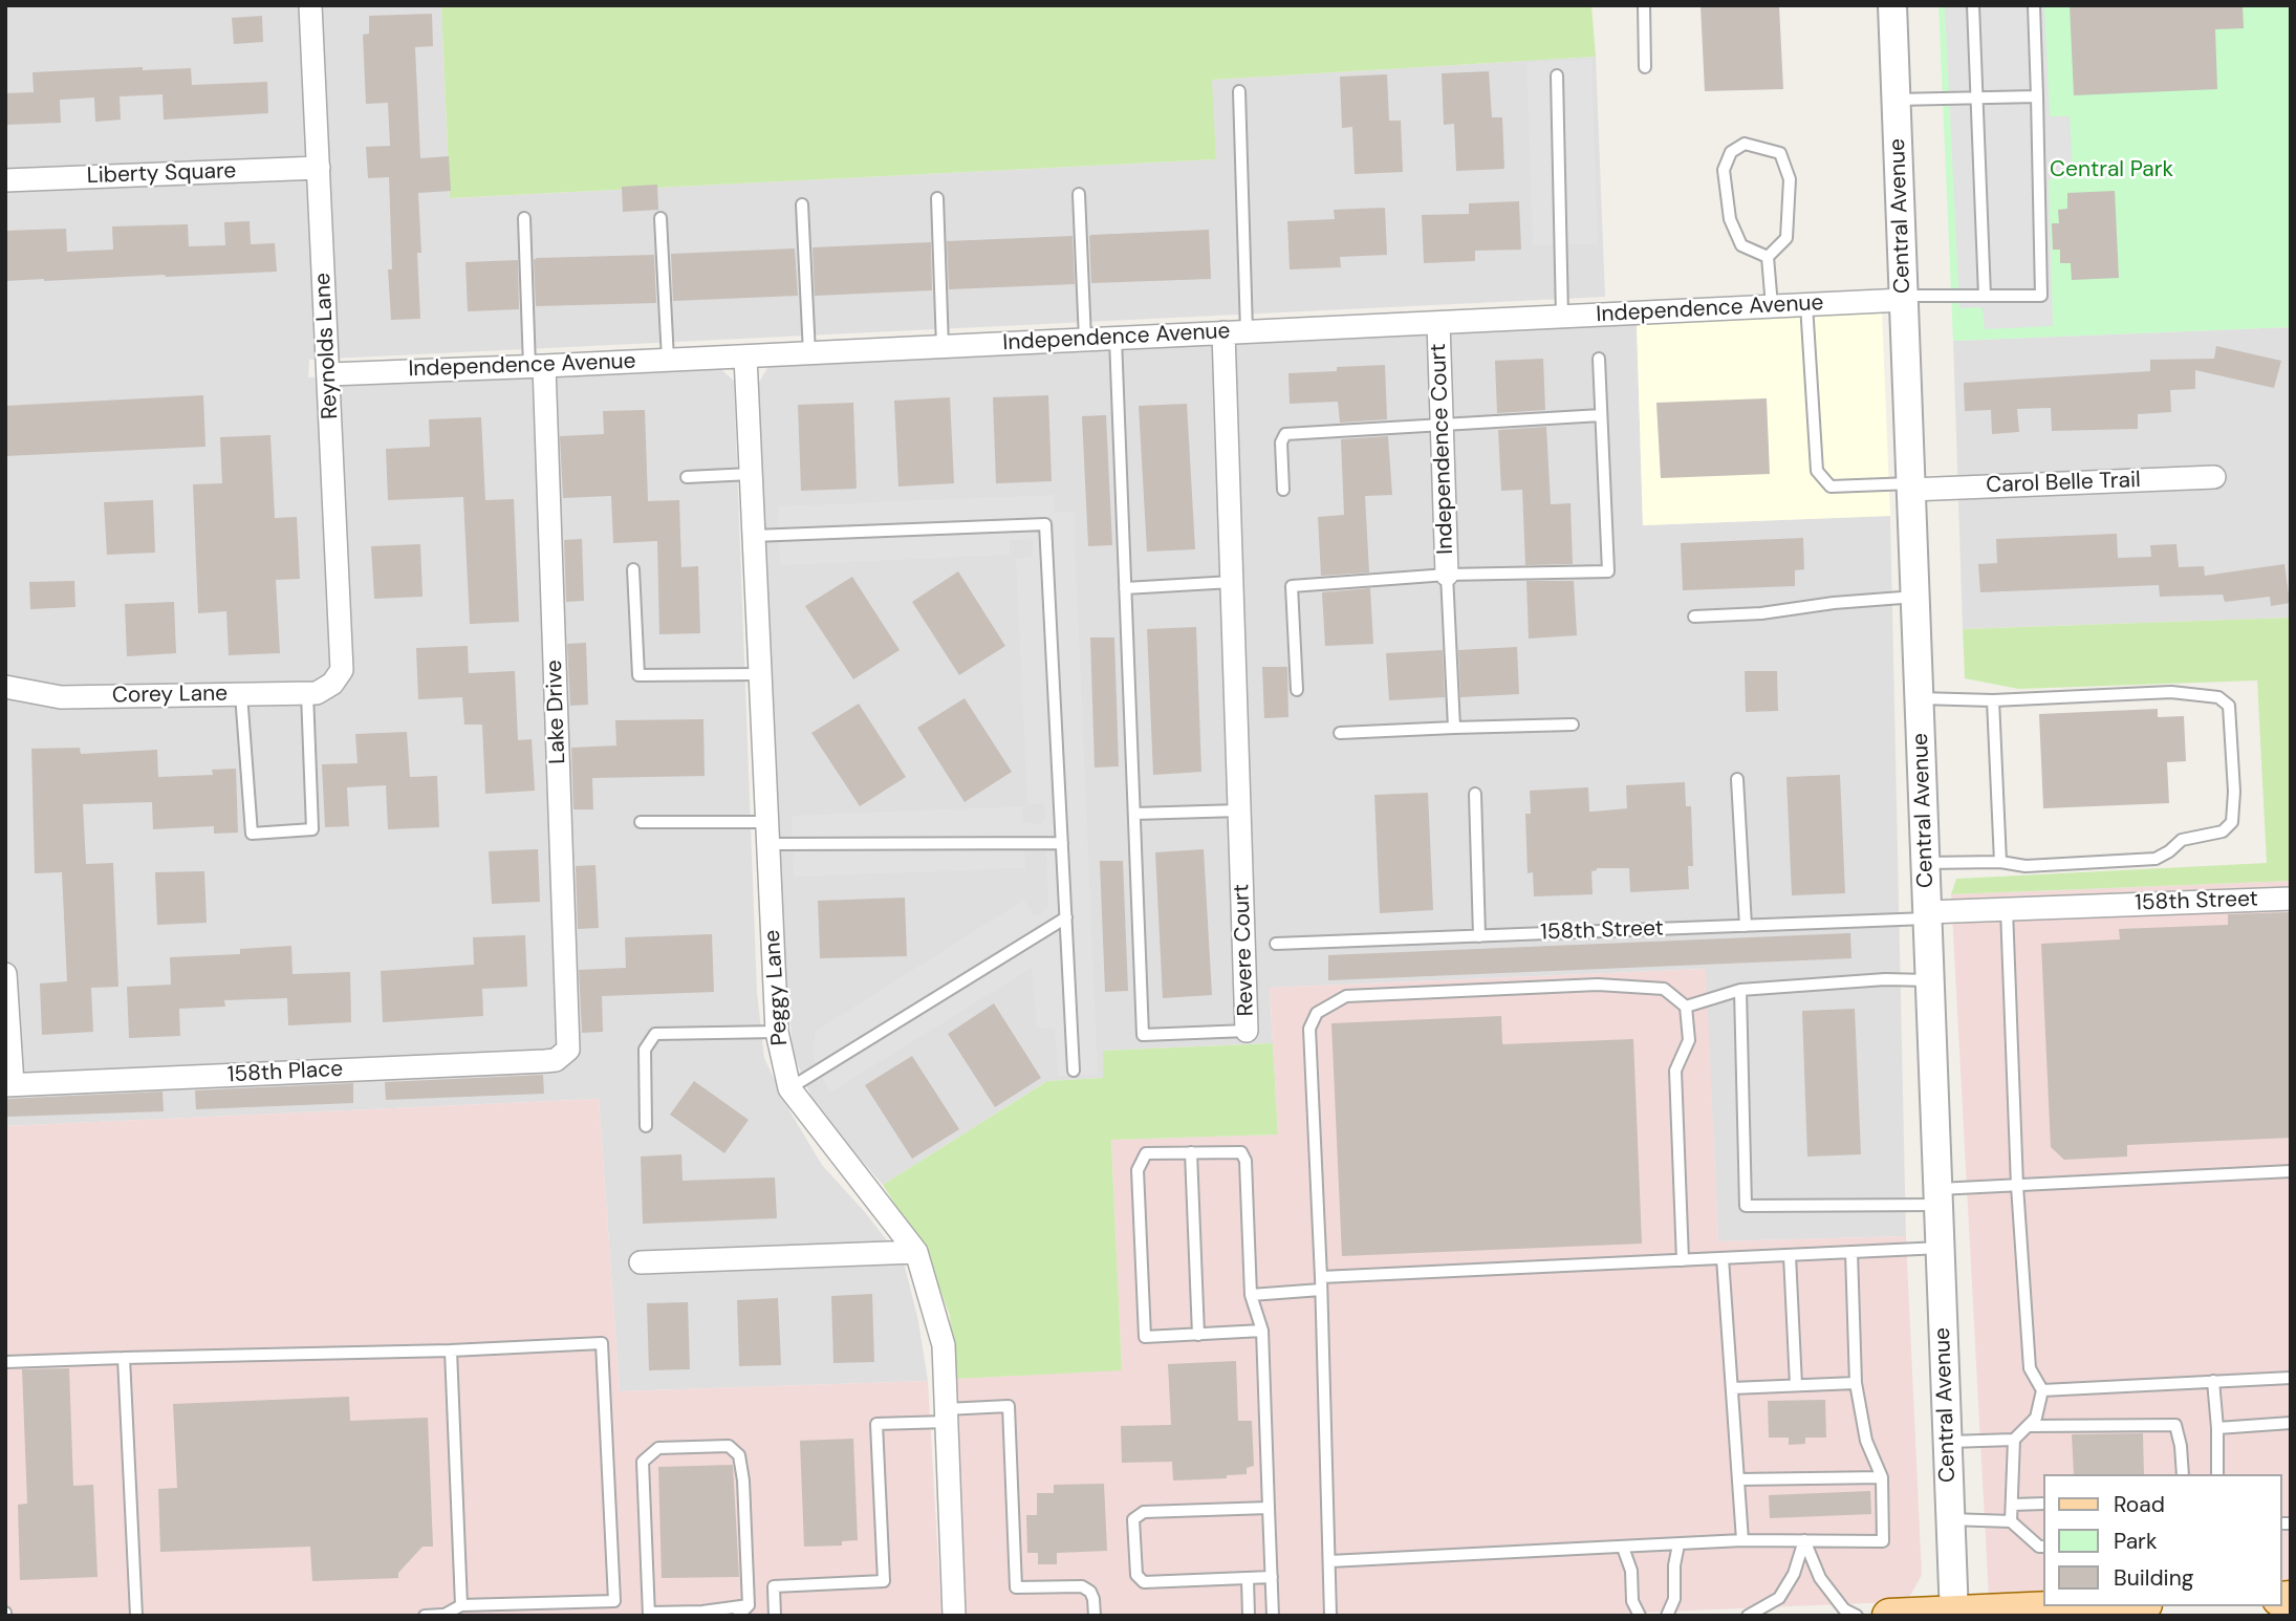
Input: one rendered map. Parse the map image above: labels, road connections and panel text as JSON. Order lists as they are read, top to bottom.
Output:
{
  "streets": {
    "street": [
      "Liberty Square",
      "Central Avenue",
      "Independence Avenue",
      "Reynolds Lane",
      "Independence Court",
      "Carol Belle Trail",
      "Corey Lane",
      "Lake Drive",
      "158th Street",
      "Revere Court",
      "Peggy Lane",
      "158th Place"
    ]
  },
  "crossings": [
    ["Liberty Square", "Reynolds Lane"],
    ["Central Avenue", "Independence Avenue"],
    ["Central Avenue", "Carol Belle Trail"],
    ["Central Avenue", "158th Street"],
    ["Independence Avenue", "Reynolds Lane"],
    ["Independence Avenue", "Independence Court"],
    ["Independence Avenue", "Lake Drive"],
    ["Independence Avenue", "Revere Court"],
    ["Independence Avenue", "Peggy Lane"],
    ["Reynolds Lane", "Corey Lane"],
    ["Lake Drive", "158th Place"]
  ],
  "parks": ["Central Park"],
  "legend": ["Road", "Park", "Building"]
}
